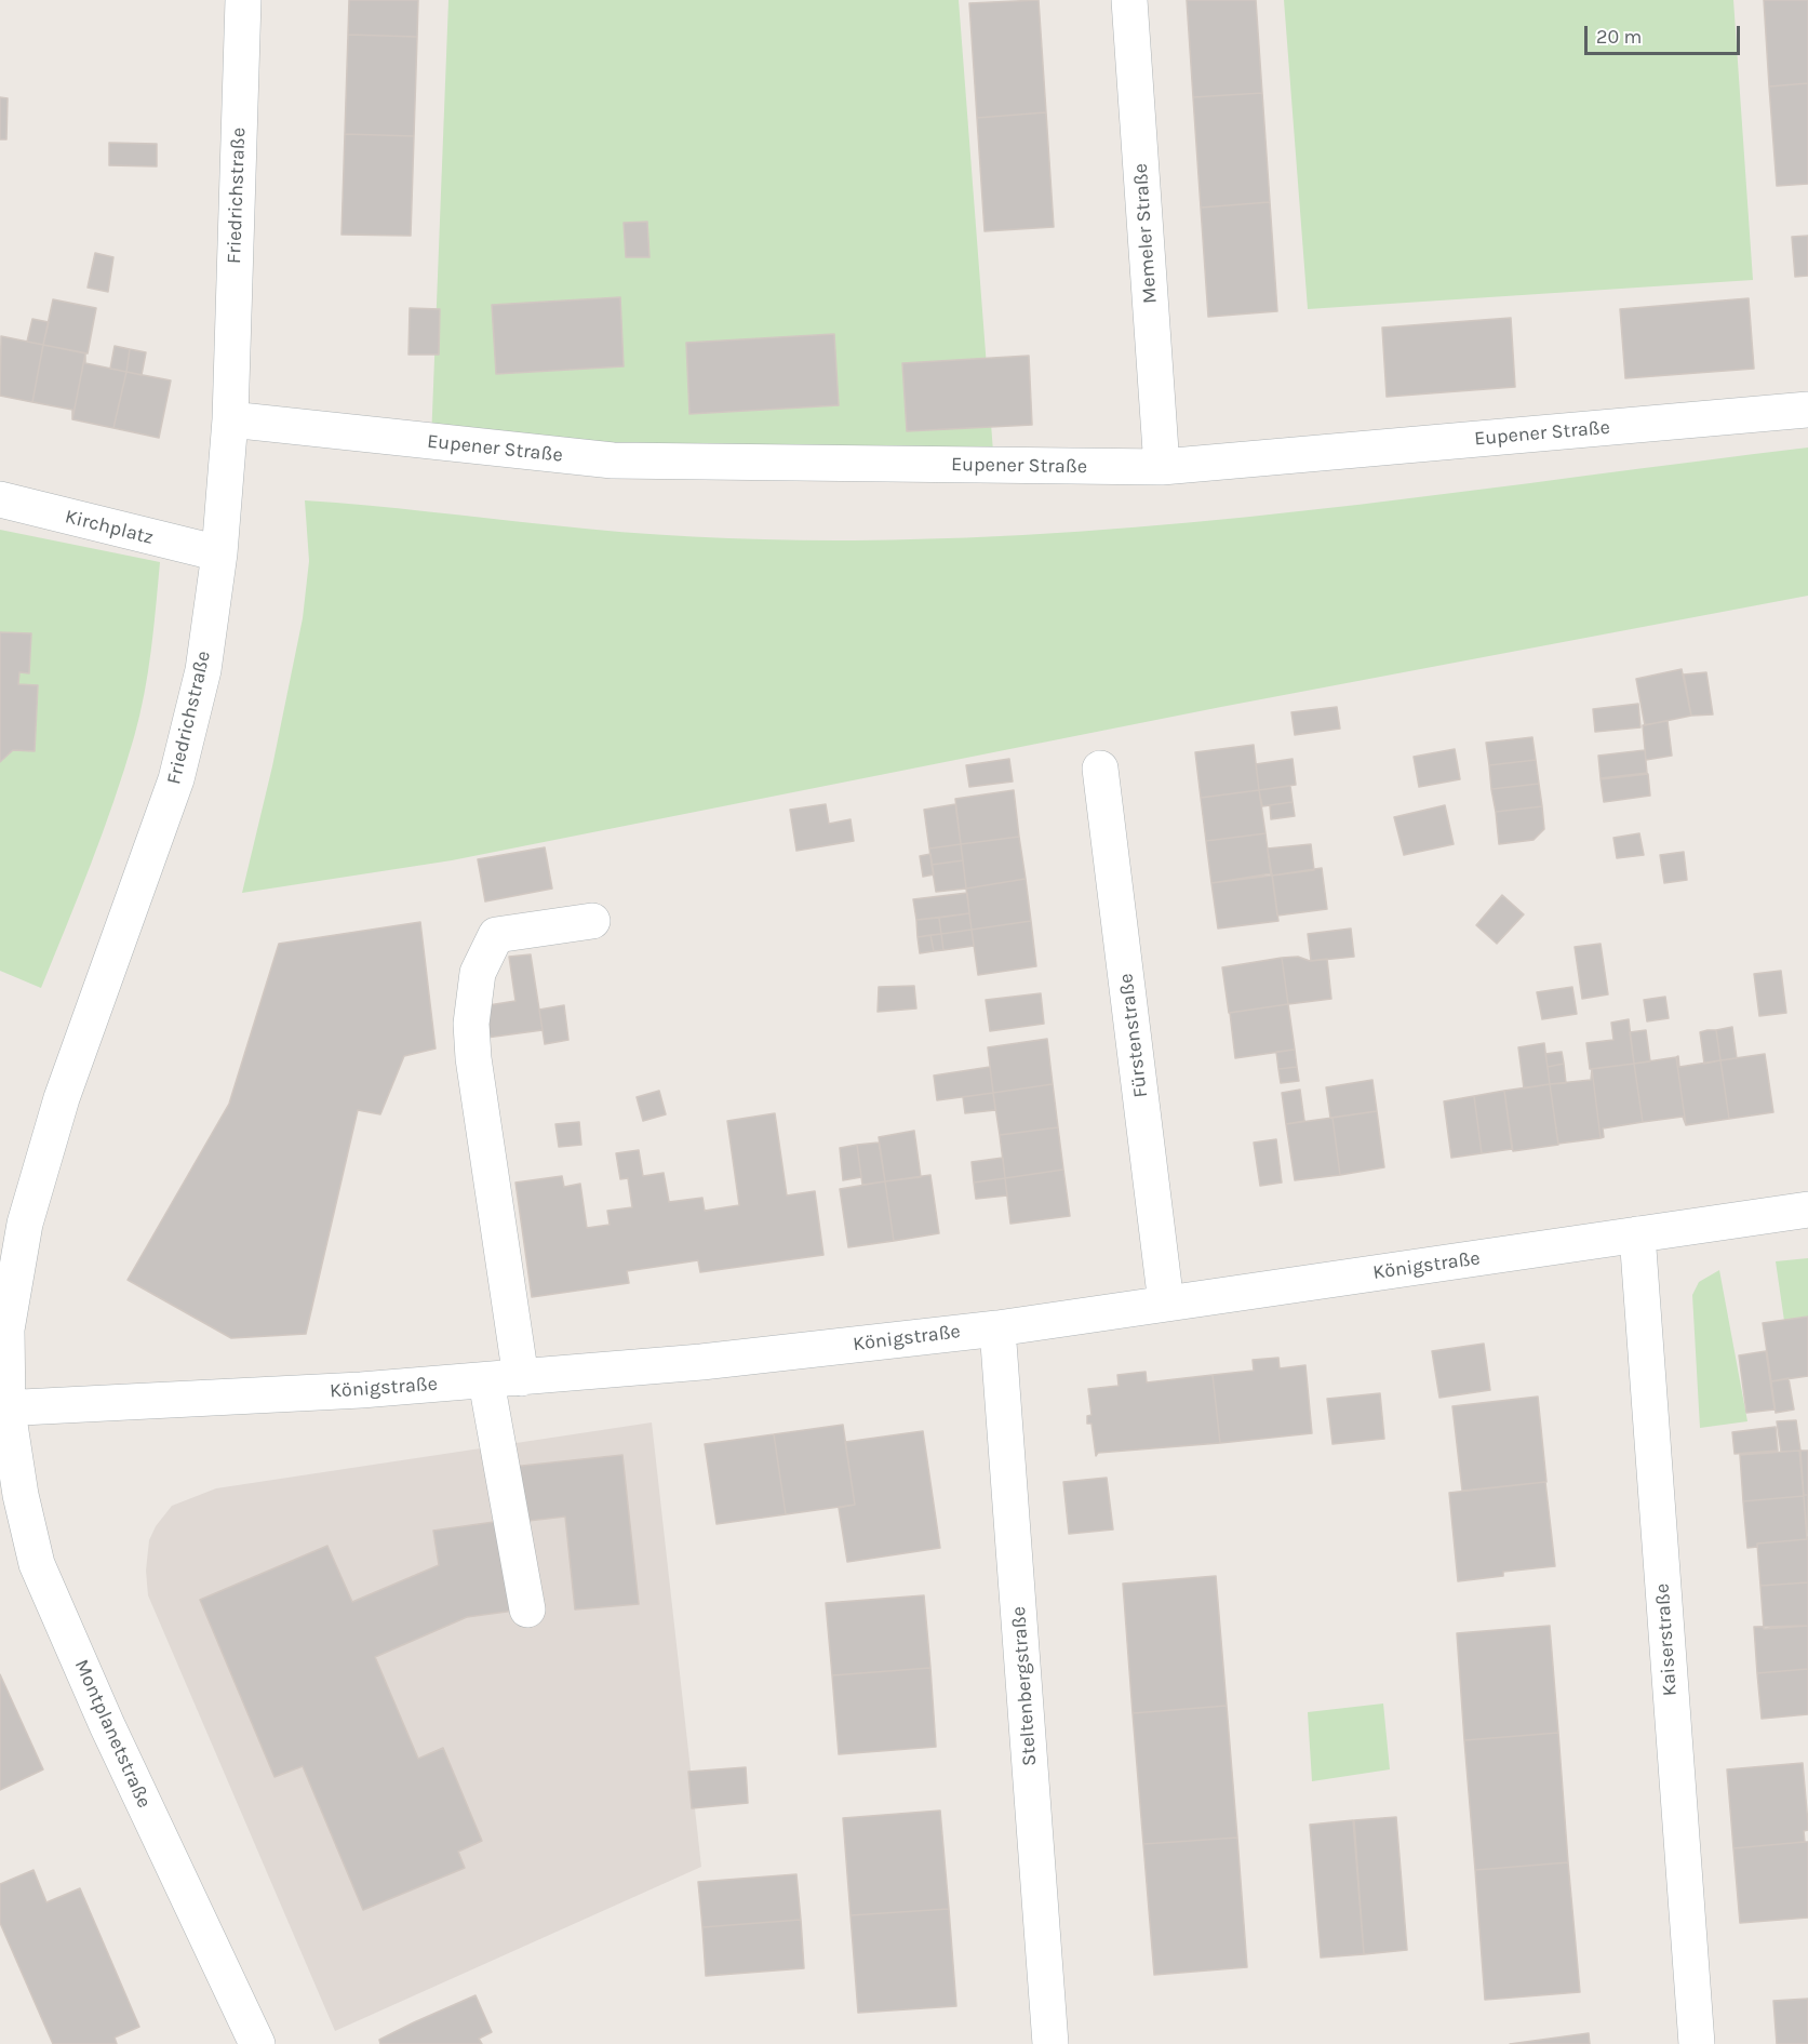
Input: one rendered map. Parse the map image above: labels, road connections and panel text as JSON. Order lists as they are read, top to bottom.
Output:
{
  "streets": {
    "street": [
      "Friedrichstraße",
      "Memeler Straße",
      "Eupener Straße",
      "Kirchplatz",
      "Fürstenstraße",
      "Königstraße",
      "Kaiserstraße",
      "Steltenbergstraße",
      "Montplanetstraße"
    ]
  },
  "crossings": [
    ["Friedrichstraße", "Eupener Straße"],
    ["Friedrichstraße", "Kirchplatz"],
    ["Friedrichstraße", "Königstraße"],
    ["Friedrichstraße", "Montplanetstraße"],
    ["Memeler Straße", "Eupener Straße"],
    ["Fürstenstraße", "Königstraße"],
    ["Königstraße", "Kaiserstraße"],
    ["Königstraße", "Steltenbergstraße"],
    ["Königstraße", "Montplanetstraße"]
  ],
  "scale_bar": "20 m"
}
